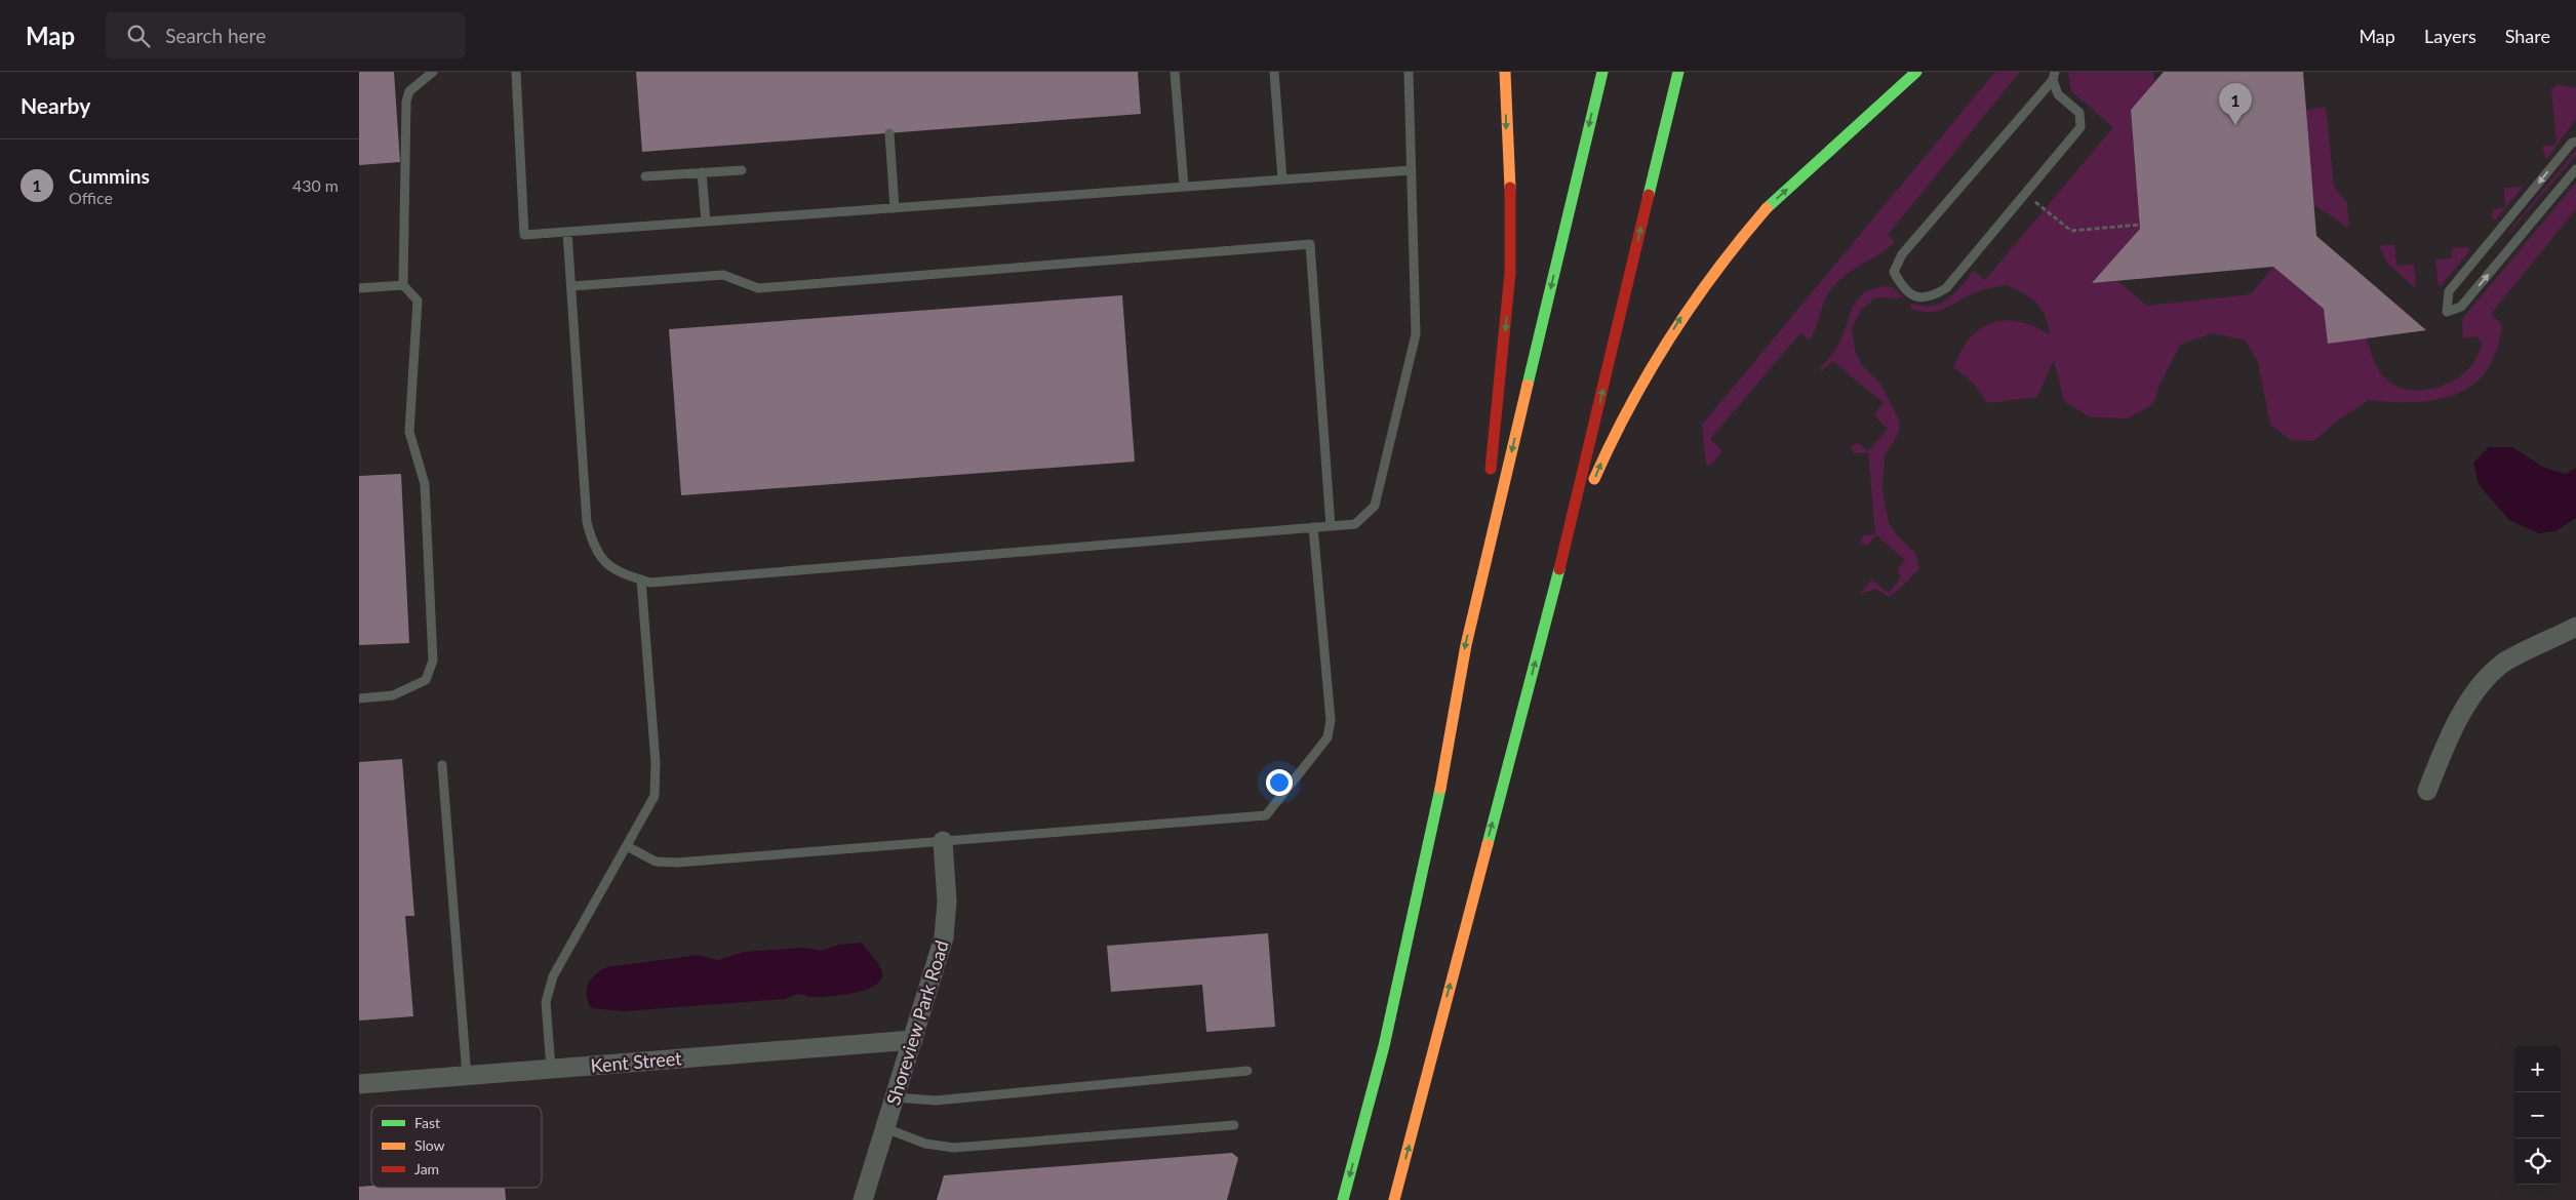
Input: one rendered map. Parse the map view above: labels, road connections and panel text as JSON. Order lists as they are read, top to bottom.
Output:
{
  "streets": {
    "street": ["Shoreview Park Road", "Kent Street"]
  },
  "crossings": [
    ["Shoreview Park Road", "Kent Street"]
  ],
  "legend": ["Fast", "Slow", "Jam"],
  "page": {
    "header": "Map",
    "search": "Search here",
    "nav": ["Map", "Layers", "Share"],
    "heading": "Nearby",
    "pins": "1",
    "list": [
      {
        "mark": "1",
        "name": "Cummins",
        "note": "Office",
        "value": "430 m"
      }
    ],
    "map_buttons": ["+", "−"]
  }
}
